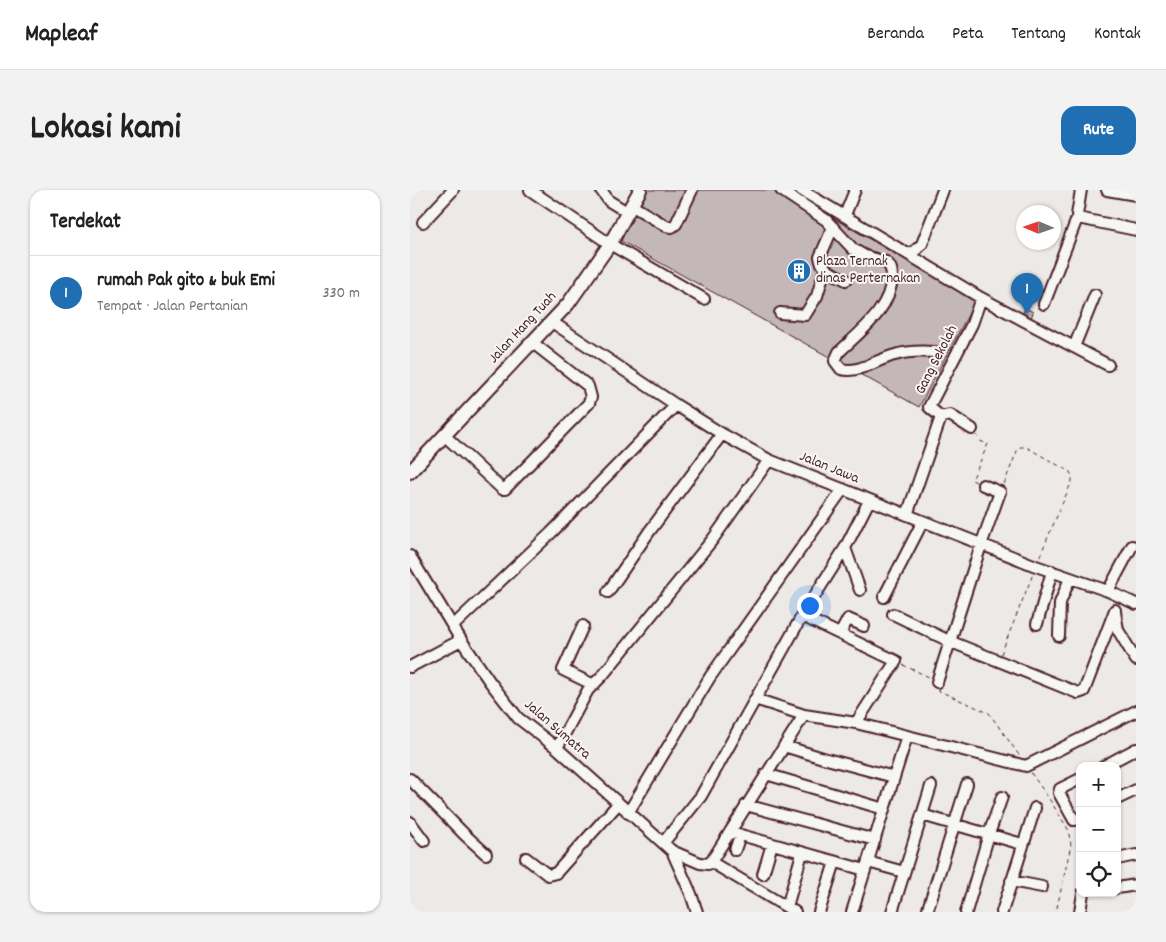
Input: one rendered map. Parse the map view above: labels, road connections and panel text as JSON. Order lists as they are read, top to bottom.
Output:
{
  "streets": {
    "main road": ["Jalan Hang Tuah"],
    "street": ["Gang Sekolah", "Jalan Jawa", "Jalan Sumatra"]
  },
  "crossings": [
    ["Jalan Hang Tuah", "Jalan Jawa"]
  ],
  "places": {
    "building": ["Plaza Ternak dinas Perternakan"]
  },
  "north": "left",
  "page": {
    "header": "Mapleaf",
    "nav": [
      "Beranda",
      "Peta",
      "Tentang",
      "Kontak"
    ],
    "title": "Lokasi kami",
    "buttons": "Rute",
    "heading": "Terdekat",
    "list": [
      {
        "mark": "1",
        "name": "rumah Pak gito & buk Emi",
        "note": "Tempat · Jalan Pertanian",
        "value": "330 m"
      }
    ],
    "pins": "1",
    "map_buttons": ["+", "−"]
  }
}
